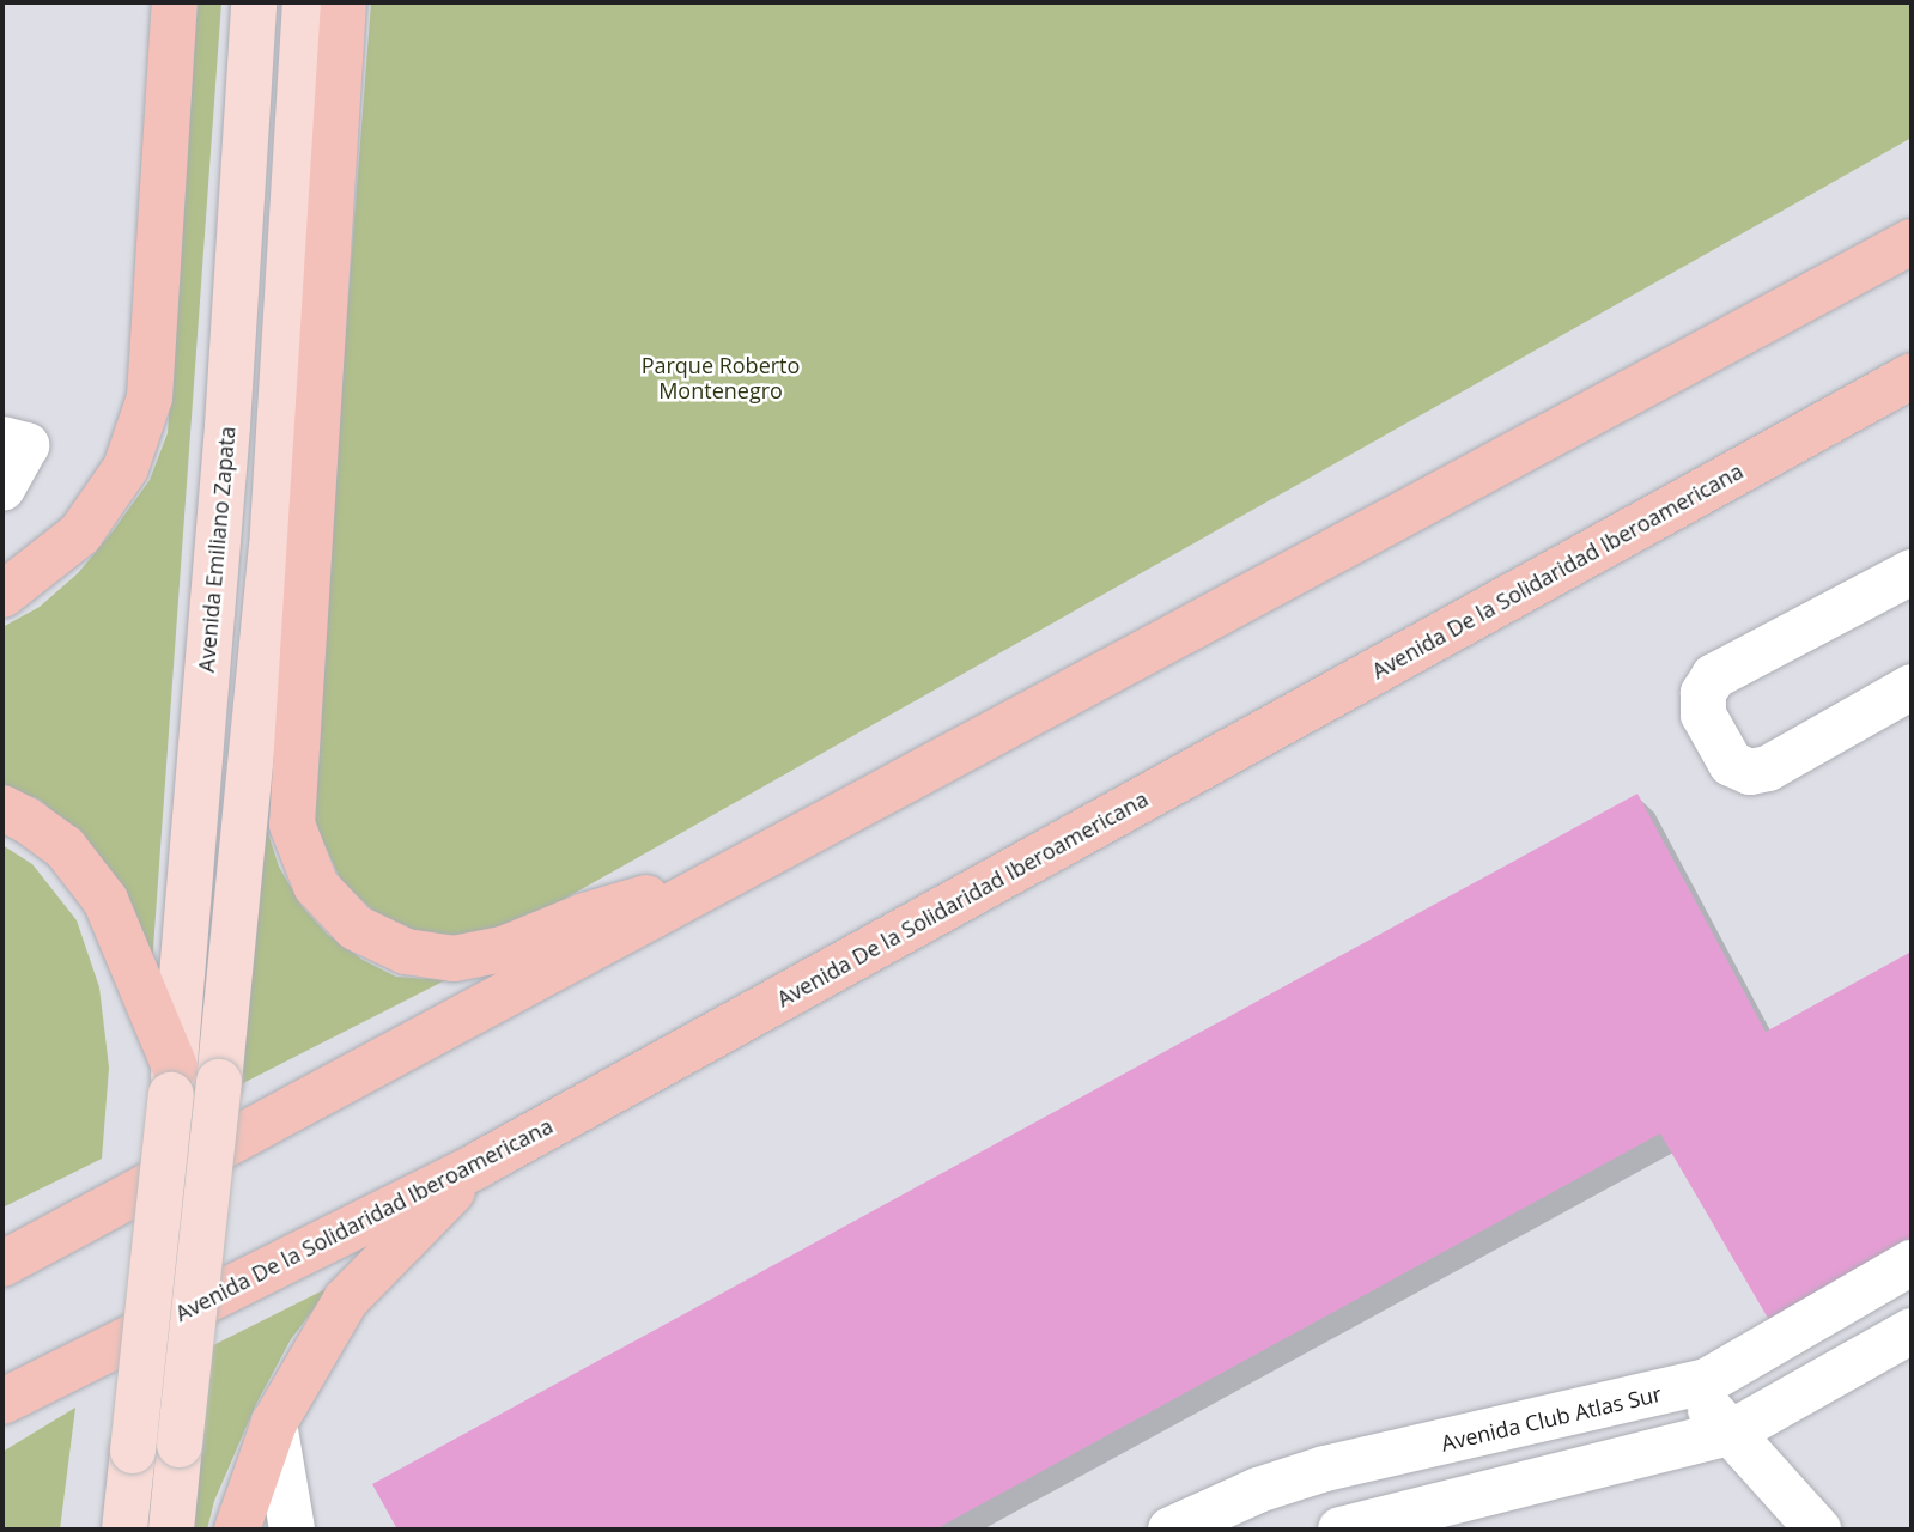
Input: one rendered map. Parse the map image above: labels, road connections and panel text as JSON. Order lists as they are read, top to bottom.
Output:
{
  "streets": {
    "highway": ["Avenida De la Solidaridad Iberoamericana"],
    "main road": ["Avenida Emiliano Zapata"],
    "street": ["Avenida Club Atlas Sur"]
  },
  "parks": ["Parque Roberto Montenegro"]
}
